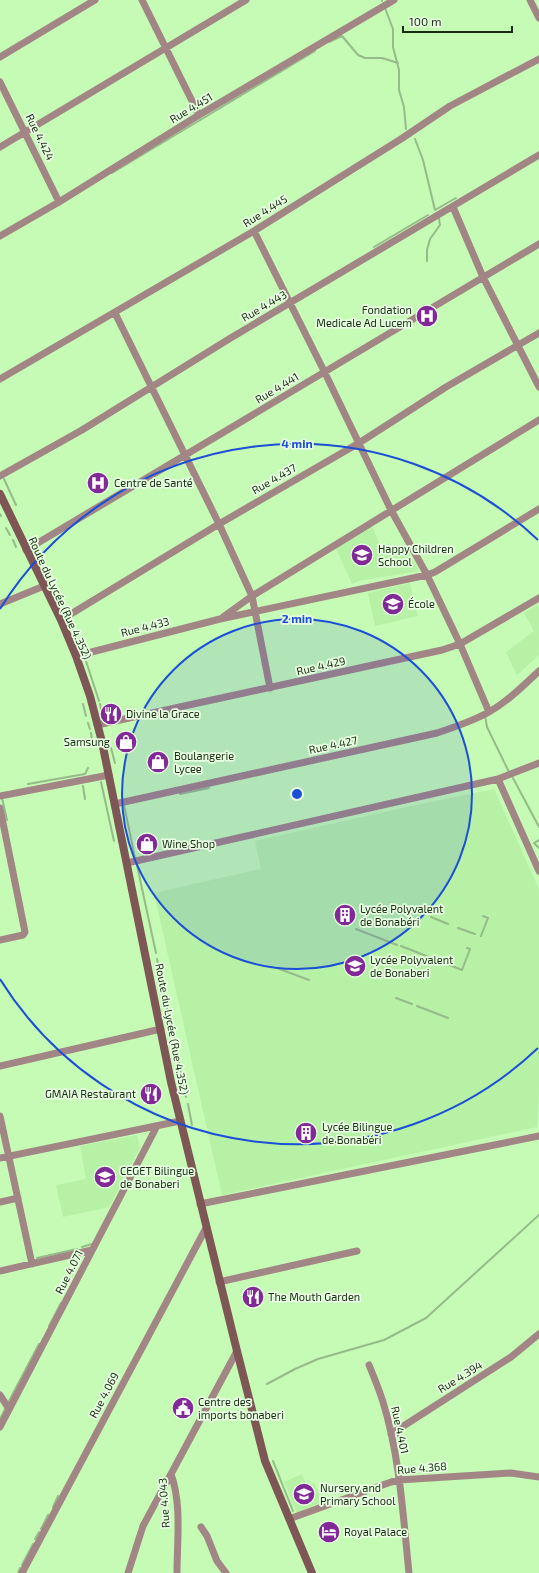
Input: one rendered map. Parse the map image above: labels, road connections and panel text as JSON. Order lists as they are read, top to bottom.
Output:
{
  "streets": {
    "main road": ["Route du Lycée (Rue 4.352)"],
    "street": [
      "Rue 4.451",
      "Rue 4.424",
      "Rue 4.445",
      "Rue 4.443",
      "Rue 4.441",
      "Rue 4.437",
      "Rue 4.433",
      "Rue 4.429",
      "Rue 4.427",
      "Rue 4.071",
      "Rue 4.394",
      "Rue 4.069",
      "Rue 4.401",
      "Rue 4.368",
      "Rue 4.043"
    ]
  },
  "crossings": [
    ["Rue 4.451", "Rue 4.424"],
    ["Rue 4.441", "Route du Lycée (Rue 4.352)"],
    ["Rue 4.437", "Route du Lycée (Rue 4.352)"],
    ["Route du Lycée (Rue 4.352)", "Rue 4.433"],
    ["Route du Lycée (Rue 4.352)", "Rue 4.429"],
    ["Route du Lycée (Rue 4.352)", "Rue 4.427"],
    ["Route du Lycée (Rue 4.352)", "Rue 4.069"],
    ["Route du Lycée (Rue 4.352)", "Rue 4.368"],
    ["Route du Lycée (Rue 4.352)", "Rue 4.043"],
    ["Rue 4.394", "Rue 4.401"],
    ["Rue 4.401", "Rue 4.368"]
  ],
  "places": {
    "hospital": ["Fondation Medicale Ad Lucem", "Centre de Santé"],
    "school or university": [
      "Happy Children School",
      "École",
      "Lycée Polyvalent de Bonaberi",
      "CEGET Bilingue de Bonaberi",
      "Nursery and Primary School"
    ],
    "restaurant": ["Divine la Grace", "GMAIA Restaurant", "The Mouth Garden"],
    "shop": ["Samsung", "Boulangerie Lycee", "Wine Shop"],
    "building": ["Lycée Polyvalent de Bonabéri", "Lycée Bilingue de Bonabéri"],
    "public building": ["Centre des imports bonaberi"],
    "hotel": ["Royal Palace"]
  },
  "scale_bar": "100 m",
  "rings": ["4 min", "2 min"]
}
